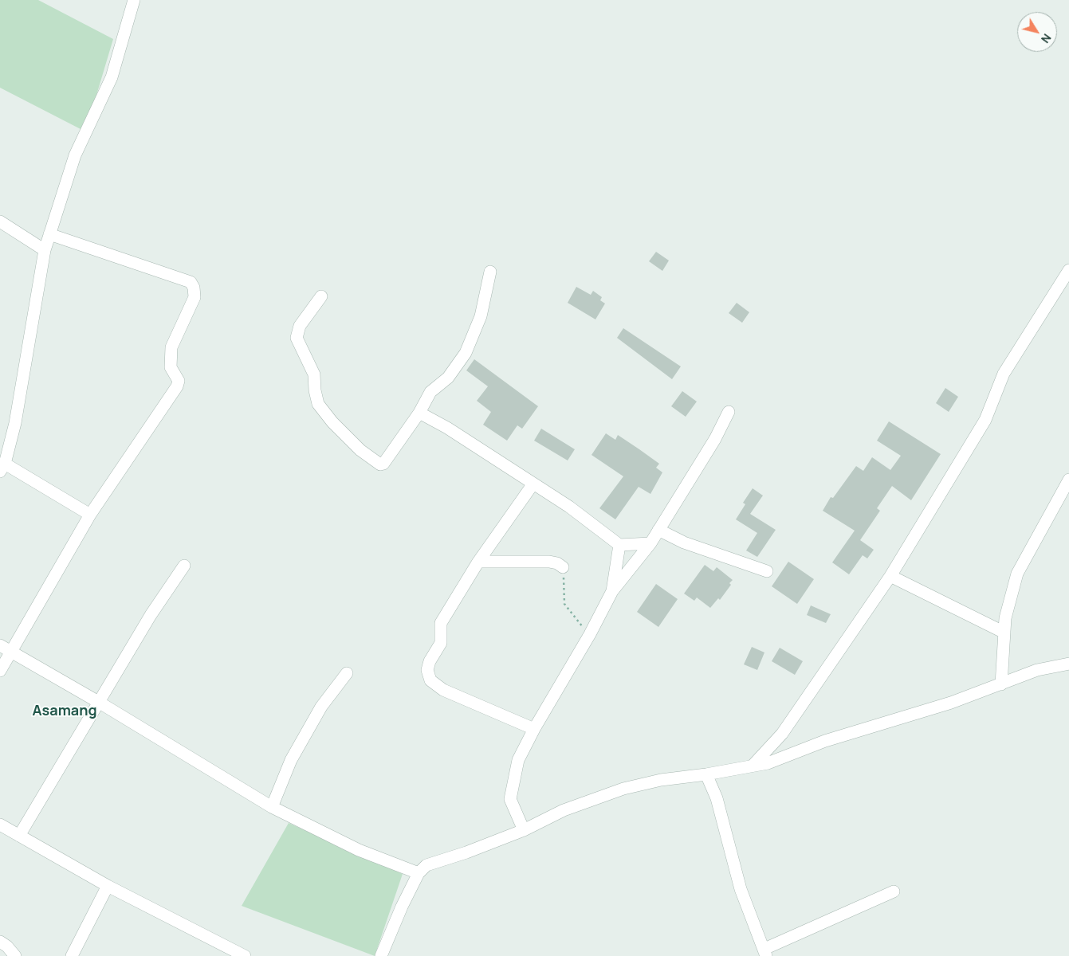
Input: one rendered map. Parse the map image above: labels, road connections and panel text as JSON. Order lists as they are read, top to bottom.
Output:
{
  "districts": ["Asamang"],
  "north": "bottom right"
}
